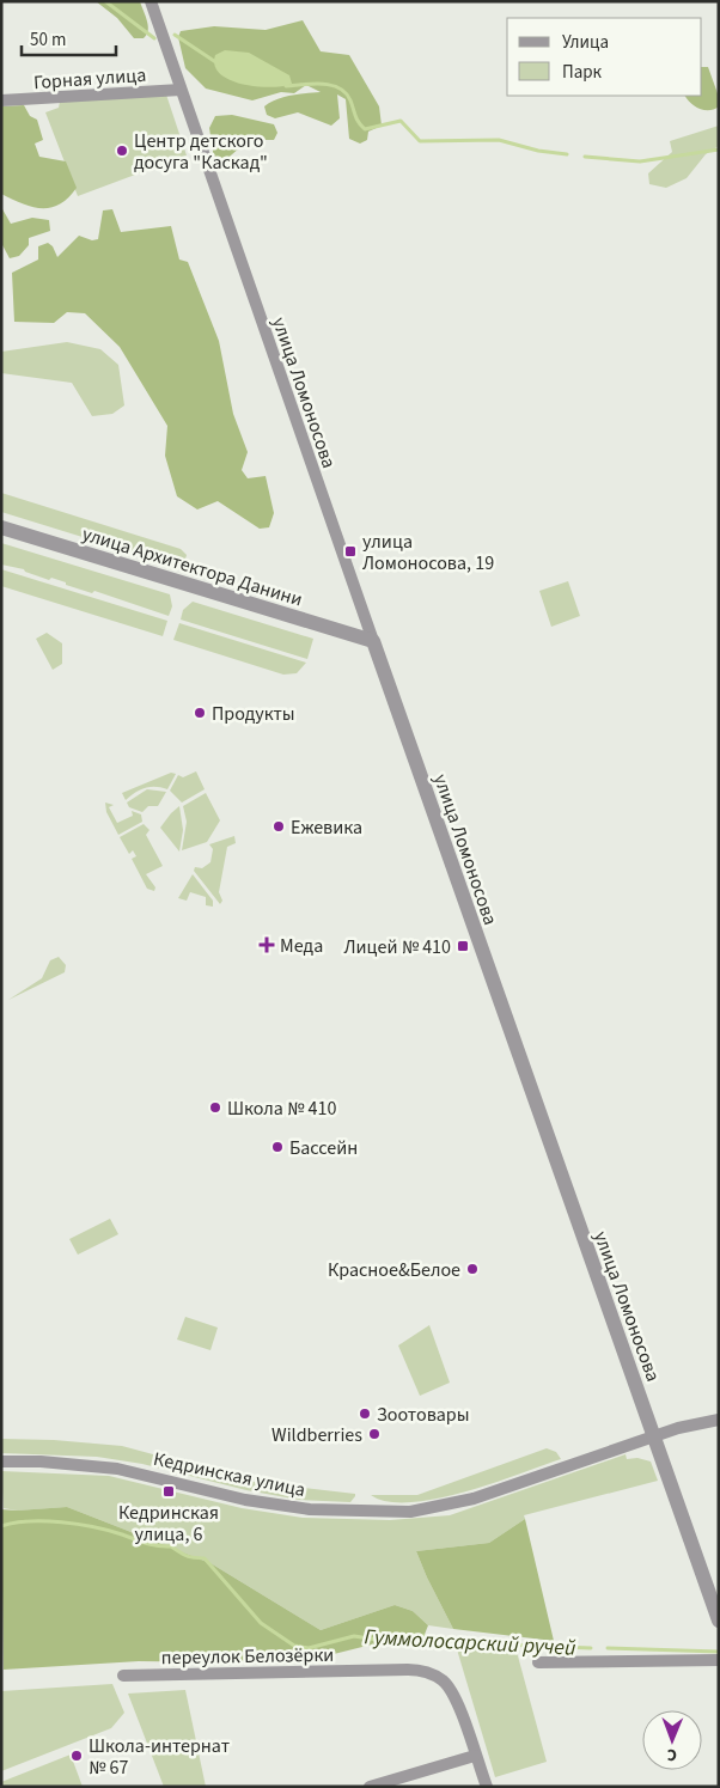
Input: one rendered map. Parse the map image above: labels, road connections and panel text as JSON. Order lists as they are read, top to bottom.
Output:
{
  "streets": {
    "street": [
      "Горная улица",
      "улица Ломоносова",
      "улица Архитектора Данини",
      "Кедринская улица",
      "переулок Белозёрки"
    ]
  },
  "crossings": [
    ["Горная улица", "улица Ломоносова"],
    ["улица Ломоносова", "улица Архитектора Данини"],
    ["улица Ломоносова", "Кедринская улица"]
  ],
  "water": ["Гуммолосарский ручей"],
  "places": {
    "other": [
      "Центр детского досуга \"Каскад\"",
      "Продукты",
      "Ежевика",
      "Школа № 410",
      "Бассейн",
      "Красное&Белое",
      "Зоотовары",
      "Wildberries",
      "Школа-интернат № 67"
    ],
    "transit": ["улица Ломоносова, 19", "Лицей № 410", "Кедринская улица, 6"],
    "health": ["Меда"]
  },
  "legend": ["Улица", "Парк"],
  "scale_bar": "50 m",
  "north": "bottom"
}
